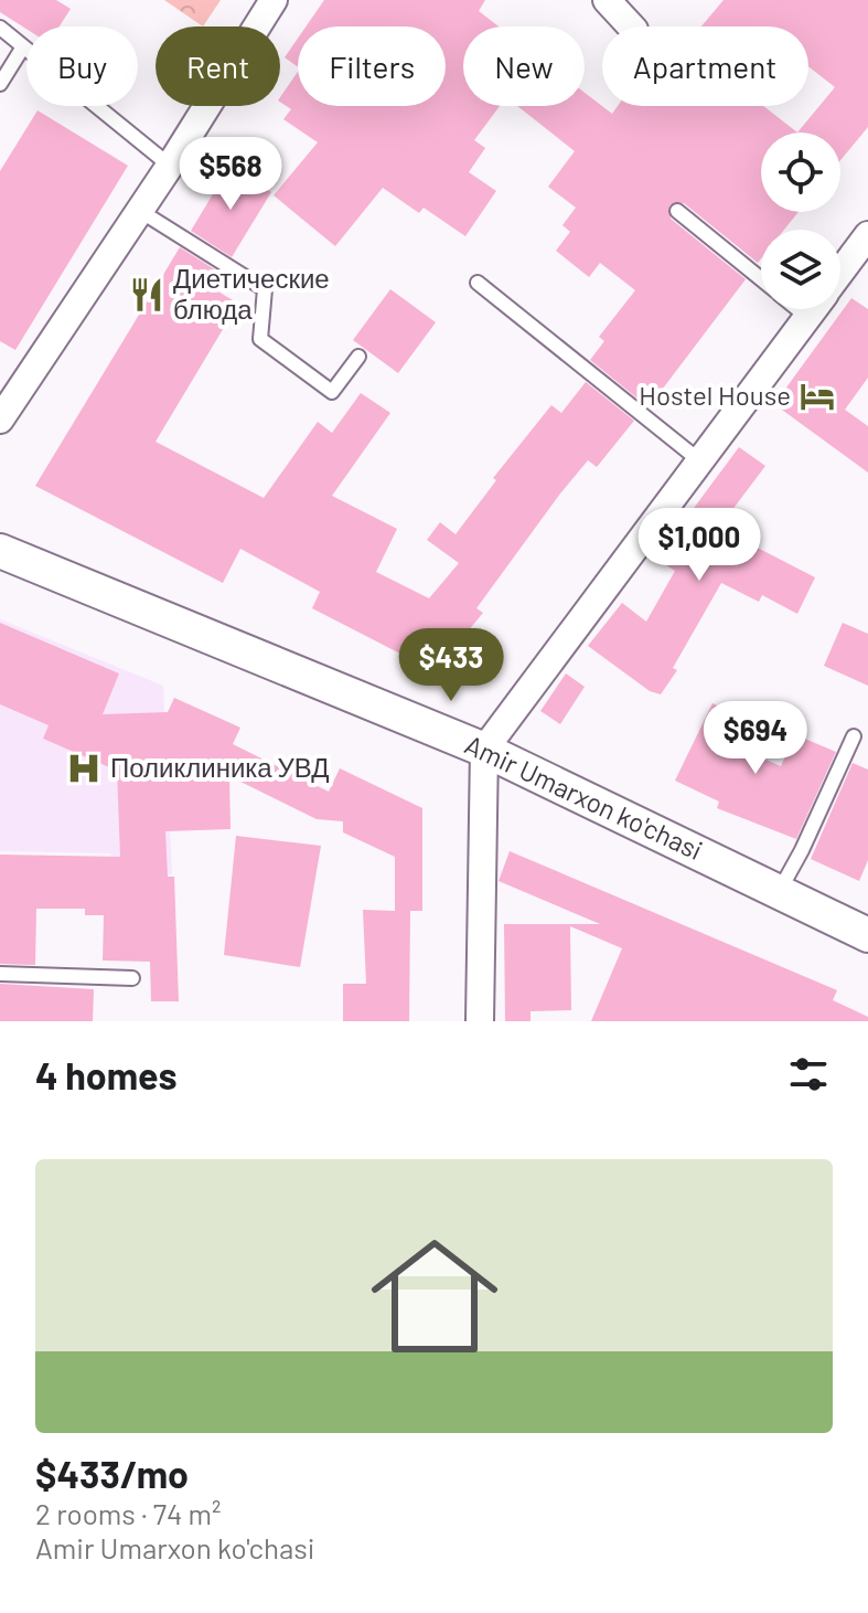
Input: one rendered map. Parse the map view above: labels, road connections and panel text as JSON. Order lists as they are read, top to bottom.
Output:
{
  "streets": {
    "street": ["Amir Umarxon ko'chasi"]
  },
  "places": {
    "restaurant": ["Диетические блюда"],
    "hotel": ["Hostel House"],
    "hospital": ["Поликлиника УВД"]
  },
  "page": {
    "chip": [
      "Buy",
      "Rent",
      "Filters",
      "New",
      "Apartment"
    ],
    "price": [
      "$568",
      "$1,000",
      "$433",
      "$694"
    ],
    "heading": "4 homes",
    "list": [
      {
        "name": "$433/mo",
        "note": "2 rooms · 74 m² · Amir Umarxon ko'chasi"
      }
    ]
  }
}
